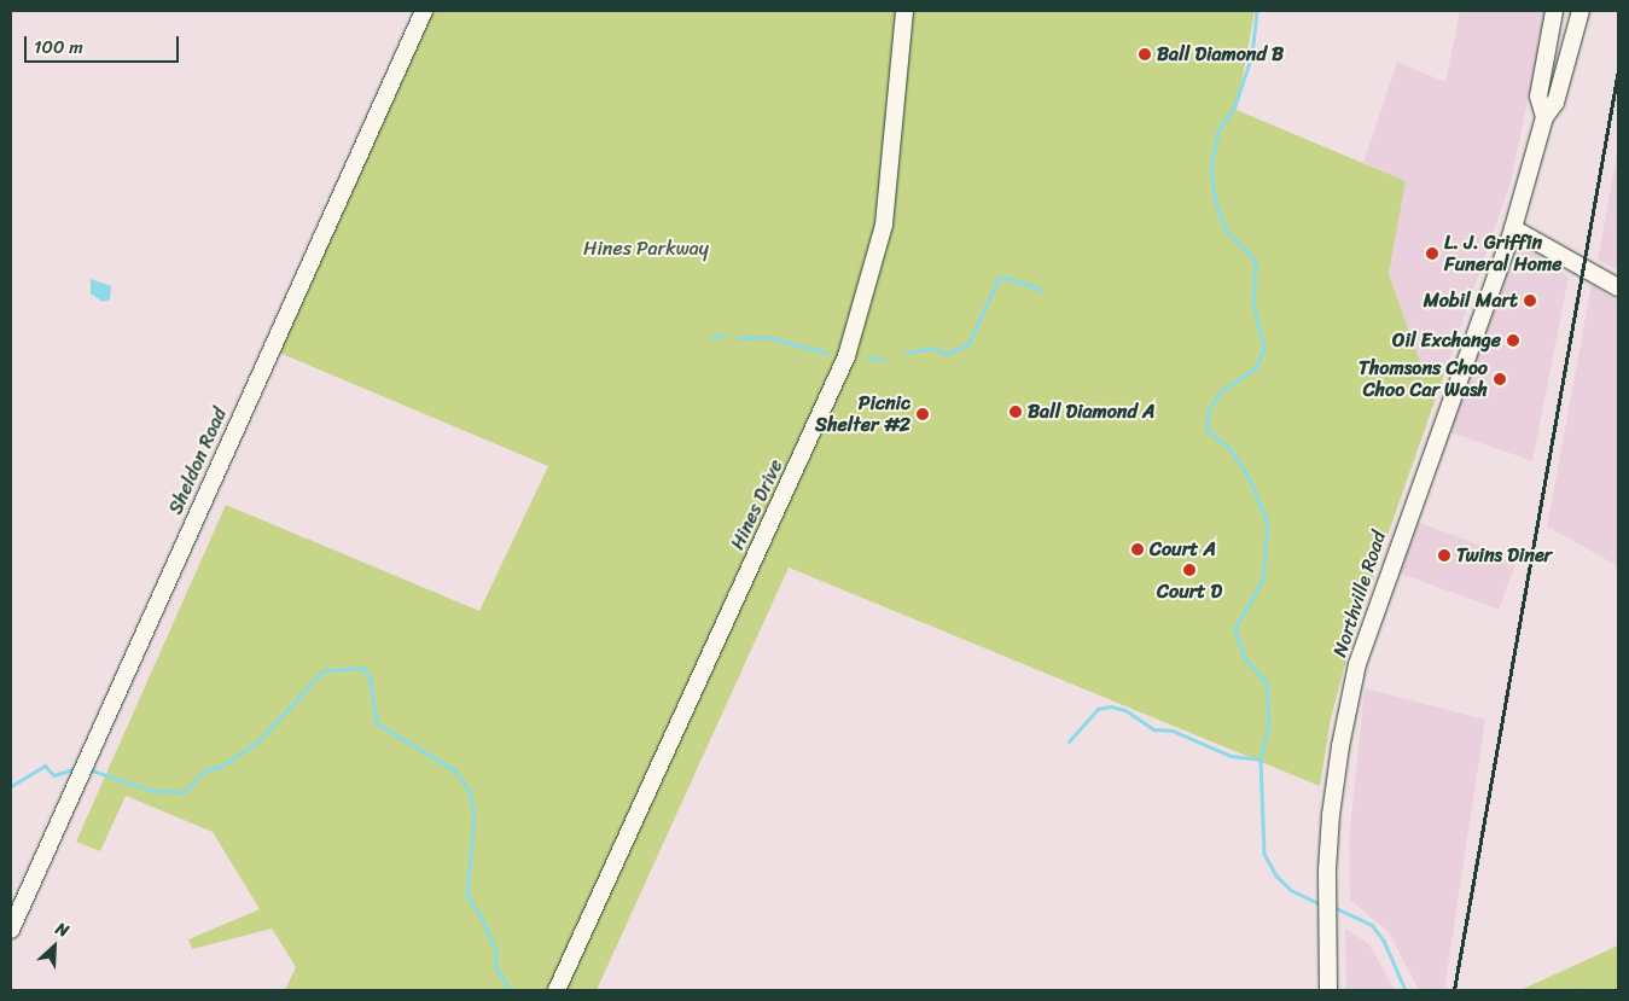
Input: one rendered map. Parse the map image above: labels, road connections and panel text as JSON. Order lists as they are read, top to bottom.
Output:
{
  "streets": {
    "street": ["Sheldon Road", "Hines Drive", "Northville Road"]
  },
  "parks": ["Hines Parkway"],
  "places": [
    "Ball Diamond B",
    "L. J. Griffin Funeral Home",
    "Mobil Mart",
    "Oil Exchange",
    "Thomsons Choo Choo Car Wash",
    "Ball Diamond A",
    "Picnic Shelter #2",
    "Court A",
    "Twins Diner",
    "Court D"
  ],
  "scale_bar": "100 m",
  "north": "top right"
}
